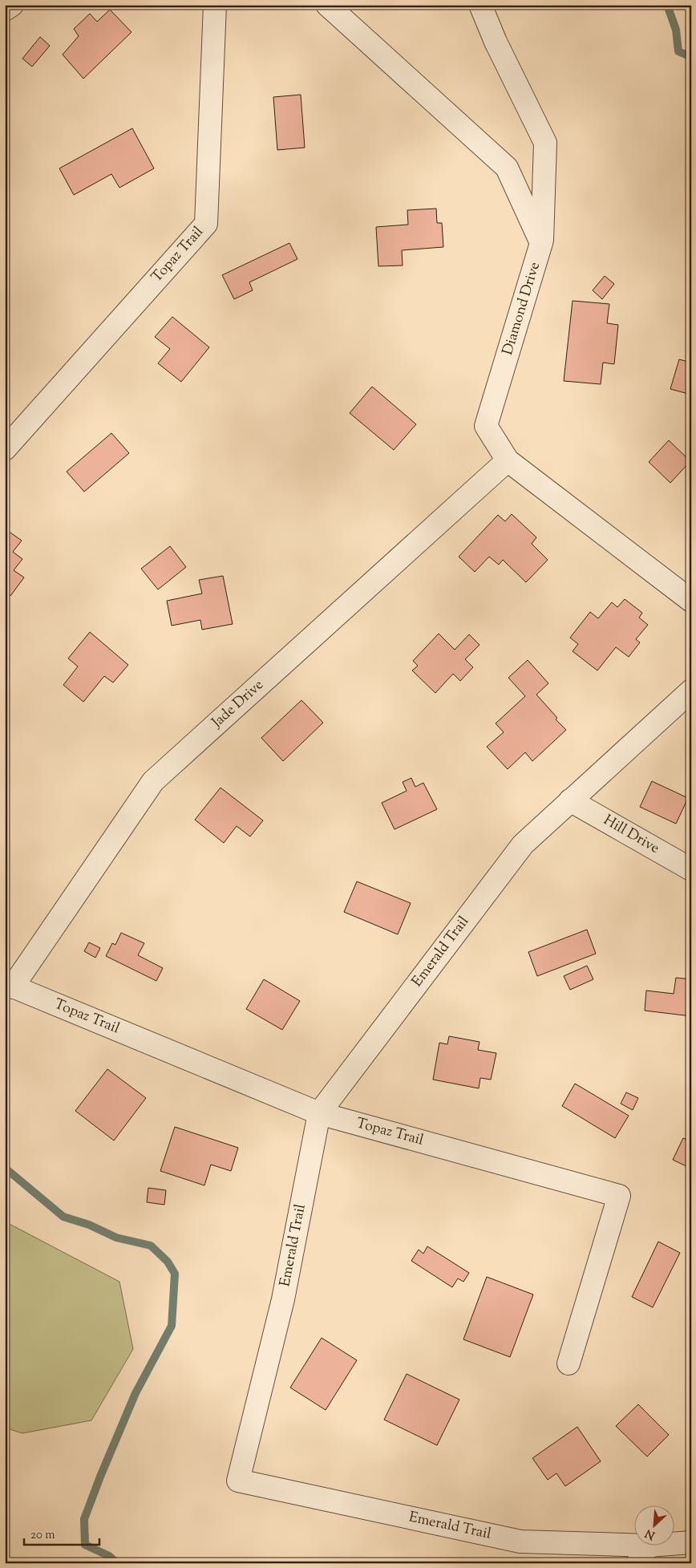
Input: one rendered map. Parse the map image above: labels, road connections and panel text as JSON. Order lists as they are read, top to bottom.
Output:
{
  "streets": {
    "street": [
      "Topaz Trail",
      "Diamond Drive",
      "Jade Drive",
      "Hill Drive",
      "Emerald Trail"
    ]
  },
  "crossings": [
    ["Topaz Trail", "Jade Drive"],
    ["Topaz Trail", "Emerald Trail"],
    ["Diamond Drive", "Jade Drive"],
    ["Hill Drive", "Emerald Trail"]
  ],
  "scale_bar": "20 m",
  "north": "bottom left"
}
